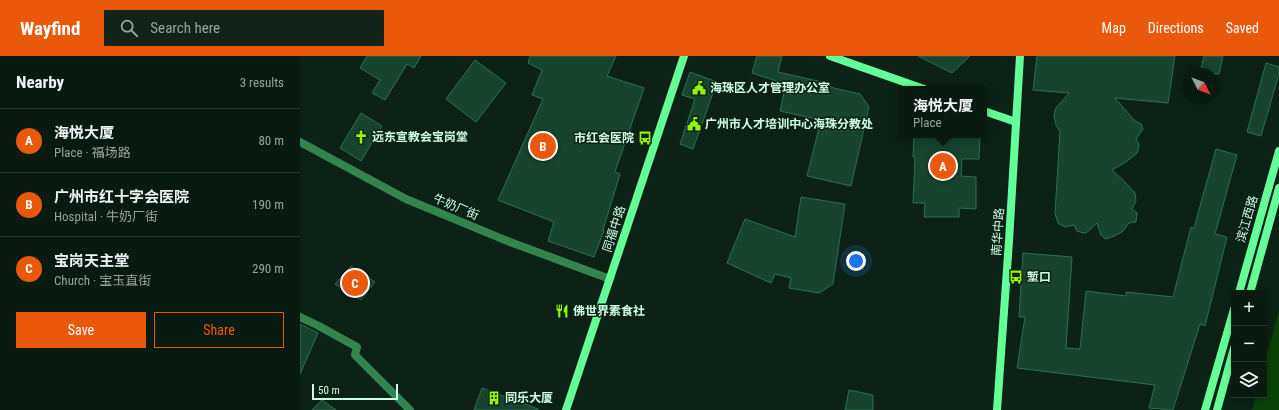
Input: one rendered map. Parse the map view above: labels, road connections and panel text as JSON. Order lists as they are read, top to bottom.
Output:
{
  "streets": {
    "main road": ["滨江西路", "同福中路", "南华中路"],
    "street": ["牛奶厂街"]
  },
  "crossings": [
    ["牛奶厂街", "同福中路"]
  ],
  "places": {
    "public building": ["海珠区人才管理办公室", "广州市人才培训中心海珠分教处"],
    "church": ["远东宣教会宝岗堂"],
    "bus stop": ["市红会医院", "堑口"],
    "restaurant": ["佛世界素食社"],
    "building": ["同乐大厦"]
  },
  "scale_bar": "50 m",
  "north": "bottom right",
  "page": {
    "header": "Wayfind",
    "search": "Search here",
    "nav": ["Map", "Directions", "Saved"],
    "heading": ["Nearby", "3 results"],
    "popup": ["海悦大厦", "Place"],
    "list": [
      {
        "mark": "A",
        "name": "海悦大厦",
        "note": "Place · 福场路",
        "value": "80 m"
      },
      {
        "mark": "B",
        "name": "广州市红十字会医院",
        "note": "Hospital · 牛奶厂街",
        "value": "190 m"
      },
      {
        "mark": "C",
        "name": "宝岗天主堂",
        "note": "Church · 宝玉直街",
        "value": "290 m"
      }
    ],
    "pins": ["B", "A", "C"],
    "map_buttons": ["+", "−"],
    "buttons": ["Save", "Share"],
    "scale": "50 m"
  }
}
